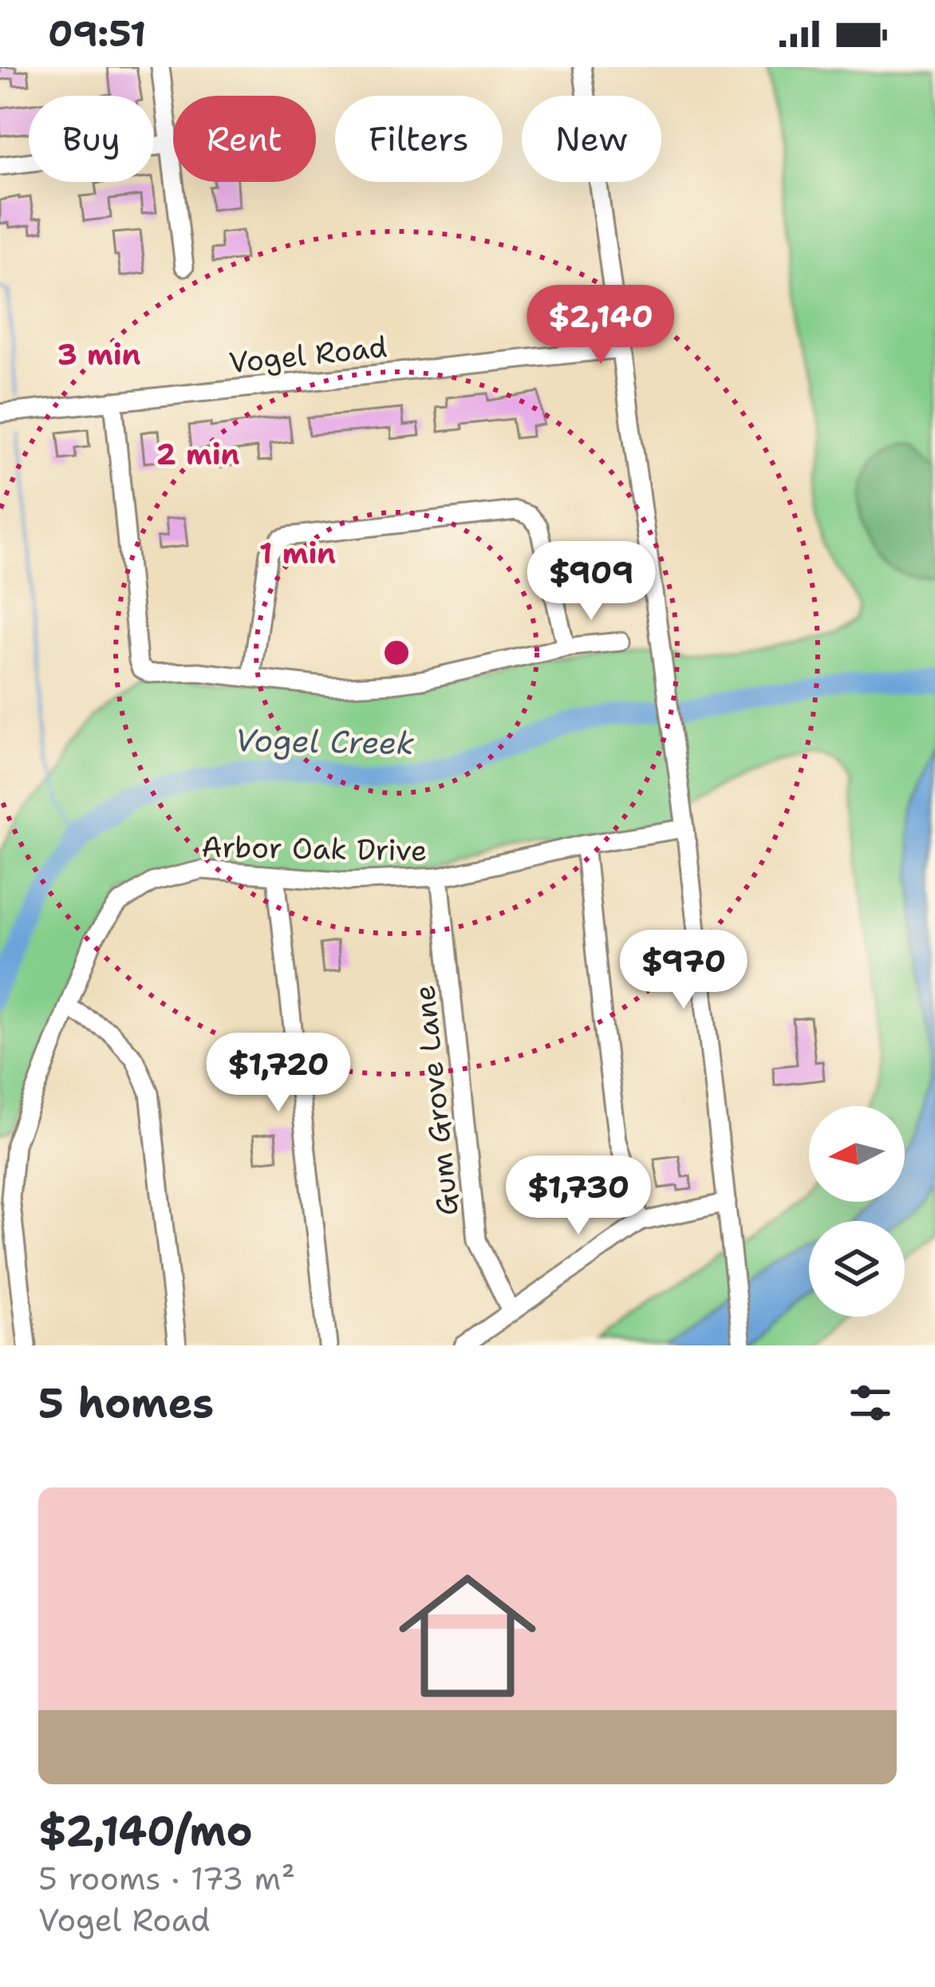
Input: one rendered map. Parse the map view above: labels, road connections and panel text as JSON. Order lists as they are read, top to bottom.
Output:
{
  "streets": {
    "street": ["Vogel Road", "Arbor Oak Drive", "Gum Grove Lane"]
  },
  "crossings": [
    ["Arbor Oak Drive", "Gum Grove Lane"]
  ],
  "water": ["Vogel Creek"],
  "north": "left",
  "page": {
    "status": "09:51",
    "chip": [
      "Buy",
      "Rent",
      "Filters",
      "New"
    ],
    "price": [
      "$2,140",
      "$909",
      "$970",
      "$1,720",
      "$1,730"
    ],
    "heading": "5 homes",
    "list": [
      {
        "name": "$2,140/mo",
        "note": "5 rooms · 173 m² · Vogel Road"
      }
    ]
  },
  "rings": ["3 min", "2 min", "1 min"]
}
